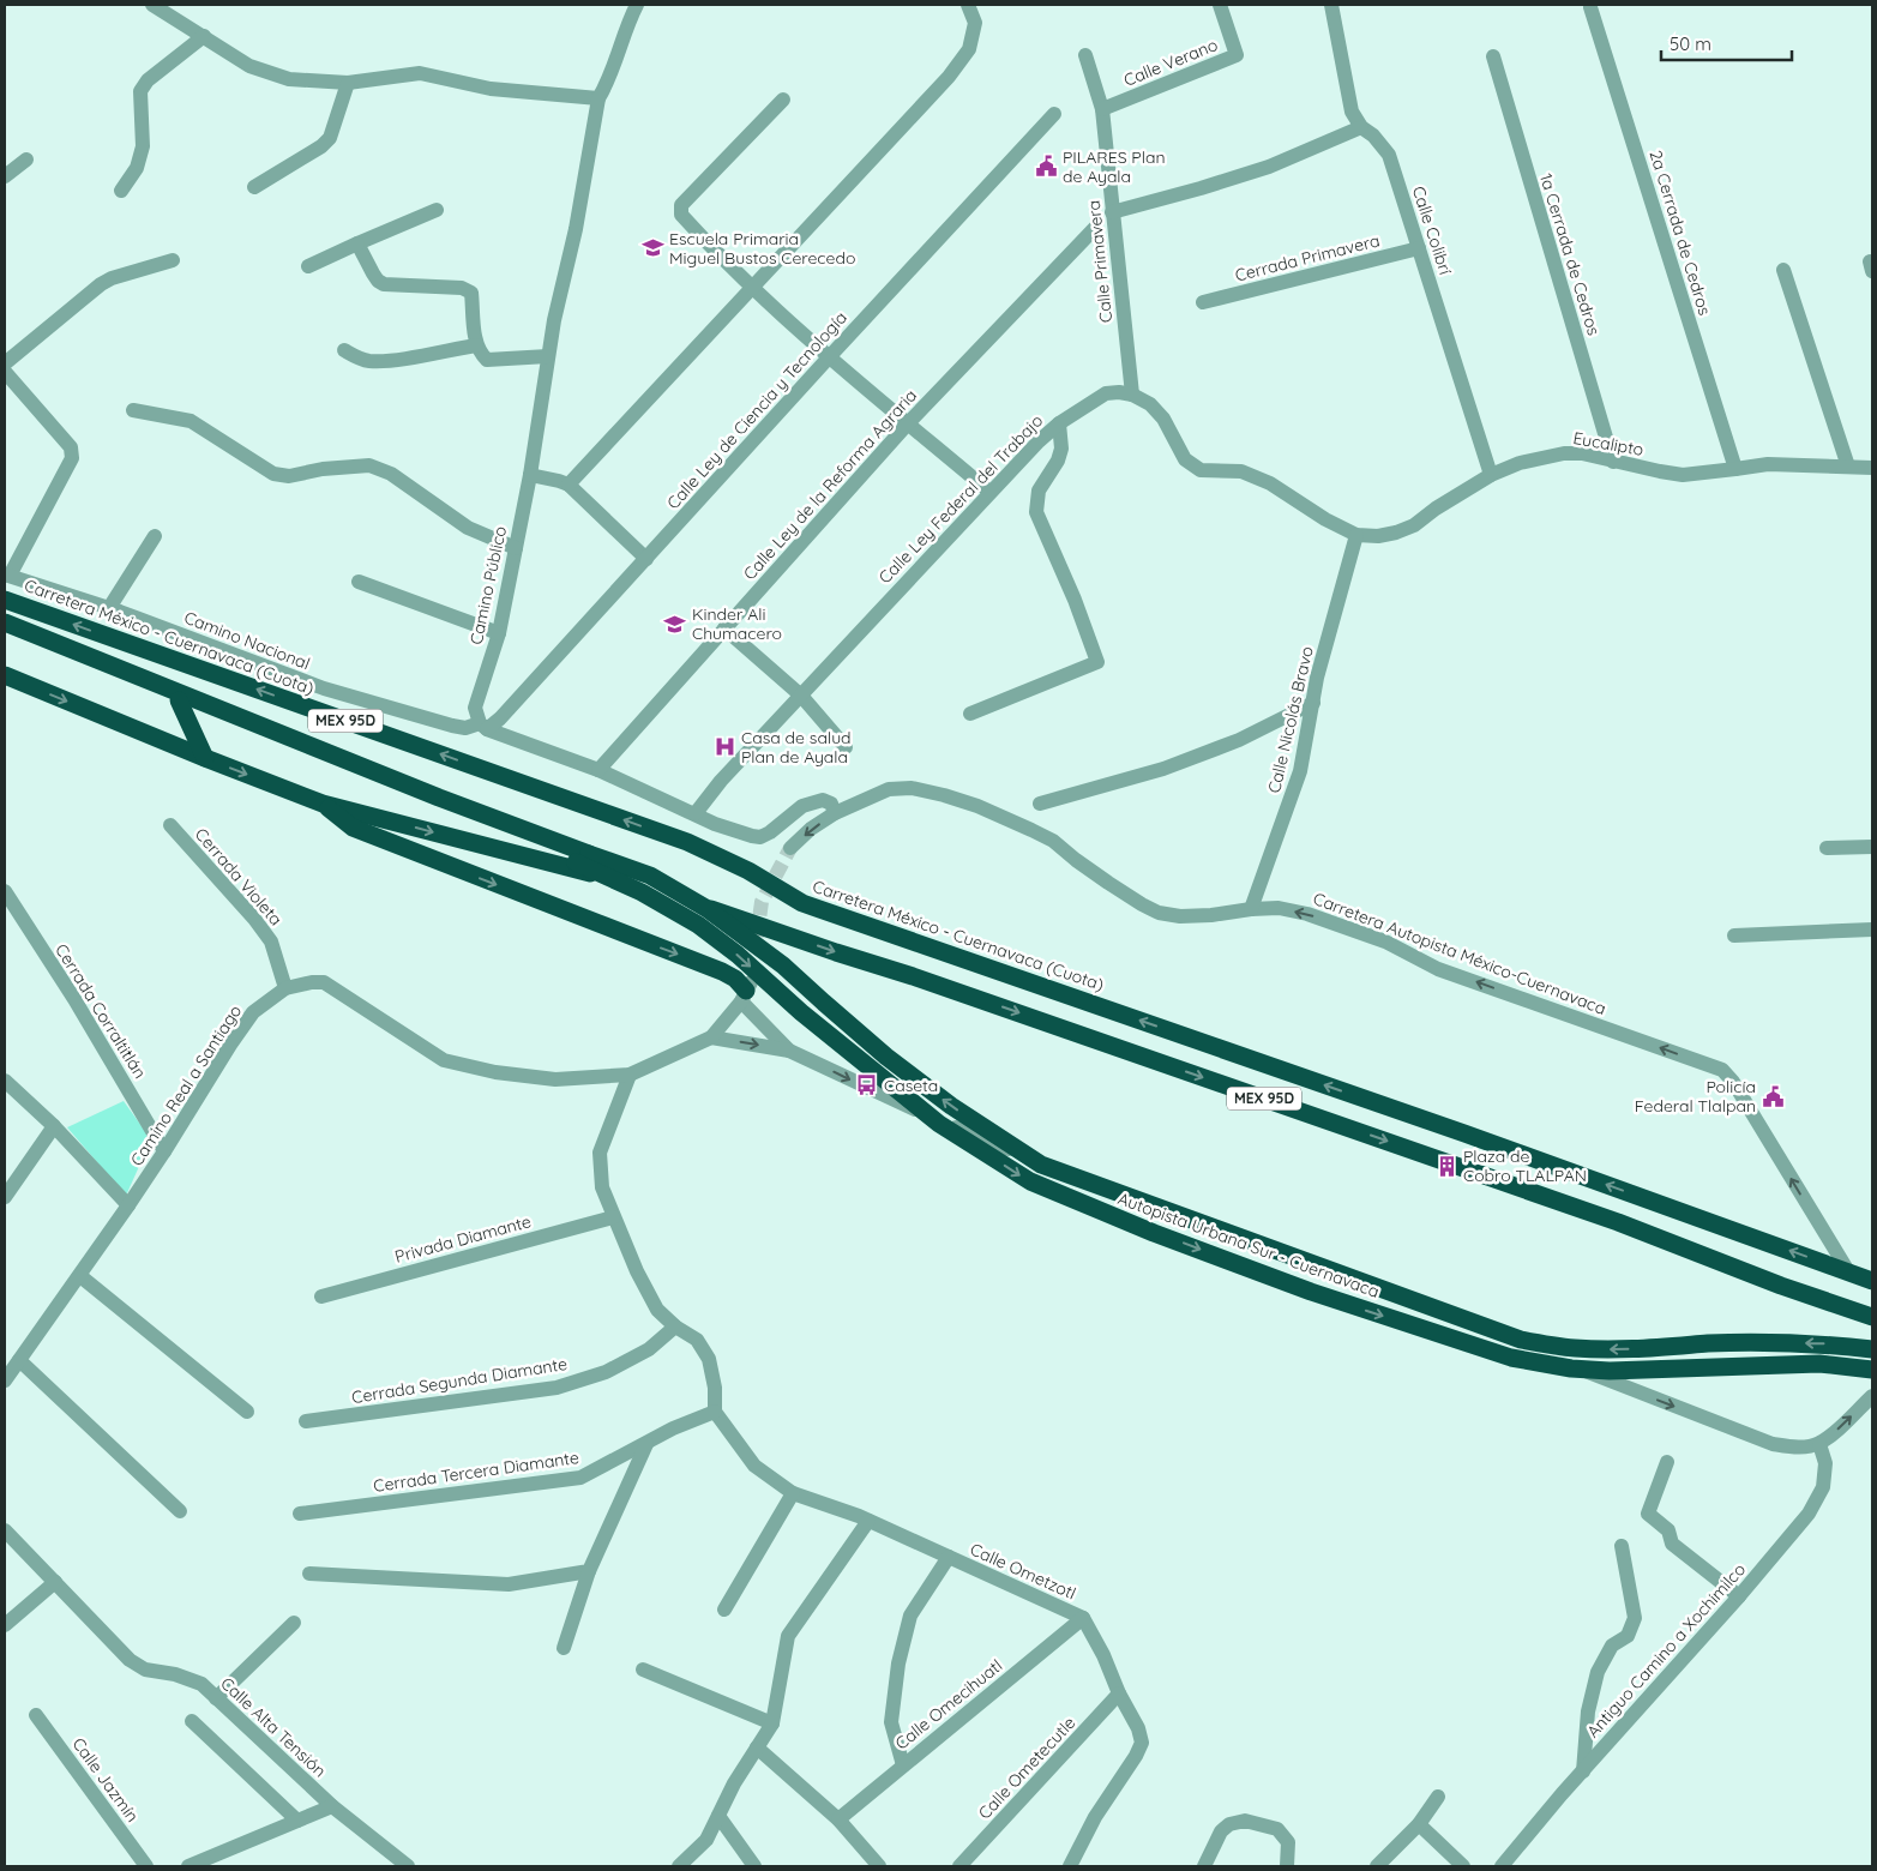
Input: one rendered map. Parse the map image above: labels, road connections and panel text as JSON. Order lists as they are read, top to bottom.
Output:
{
  "streets": {
    "highway": ["Carretera México - Cuernavaca (Cuota)", "MEX 95D", "Autopista Urbana Sur - Cuernavaca"],
    "street": [
      "Calle Verano",
      "Calle Colibrí",
      "2a Cerrada de Cedros",
      "1a Cerrada de Cedros",
      "Cerrada Primavera",
      "Calle Primavera",
      "Calle Ley de Ciencia y Tecnología",
      "Eucalipto",
      "Calle Ley de la Reforma Agraria",
      "Calle Ley Federal del Trabajo",
      "Camino Público",
      "Camino Nacional",
      "Calle Nicolás Bravo",
      "Cerrada Violeta",
      "Carretera Autopista México-Cuernavaca",
      "Cerrada Corraltitlán",
      "Camino Real a Santiago",
      "Privada Diamante",
      "Cerrada Segunda Diamante",
      "Cerrada Tercera Diamante",
      "Calle Ometzotl",
      "Antiguo Camino a Xochimilco",
      "Calle Omecihuatl",
      "Calle Alta Tensión",
      "Calle Ometecutle",
      "Calle Jazmín"
    ]
  },
  "crossings": [
    ["Calle Verano", "Calle Primavera"],
    ["Calle Colibrí", "Cerrada Primavera"],
    ["Calle Colibrí", "Eucalipto"],
    ["2a Cerrada de Cedros", "Eucalipto"],
    ["1a Cerrada de Cedros", "Eucalipto"],
    ["Calle Primavera", "Calle Ley Federal del Trabajo"],
    ["Calle Ley de Ciencia y Tecnología", "Camino Público"],
    ["Calle Ley de Ciencia y Tecnología", "Camino Nacional"],
    ["Eucalipto", "Calle Nicolás Bravo"],
    ["Camino Público", "Camino Nacional"],
    ["Carretera México - Cuernavaca (Cuota)", "Carretera Autopista México-Cuernavaca"],
    ["Calle Nicolás Bravo", "Carretera Autopista México-Cuernavaca"],
    ["Cerrada Violeta", "Camino Real a Santiago"],
    ["Cerrada Corraltitlán", "Camino Real a Santiago"],
    ["Cerrada Tercera Diamante", "Calle Ometzotl"],
    ["Calle Ometzotl", "Calle Omecihuatl"],
    ["Calle Ometzotl", "Calle Ometecutle"]
  ],
  "one_way": ["Carretera Autopista México-Cuernavaca"],
  "places": {
    "public building": ["PILARES Plan de Ayala", "Policía Federal Tlalpan"],
    "school or university": ["Escuela Primaria Miguel Bustos Cerecedo", "Kinder Ali Chumacero"],
    "hospital": ["Casa de salud Plan de Ayala"],
    "bus stop": ["Caseta"],
    "building": ["Plaza de Cobro TLALPAN"]
  },
  "scale_bar": "50 m"
}
